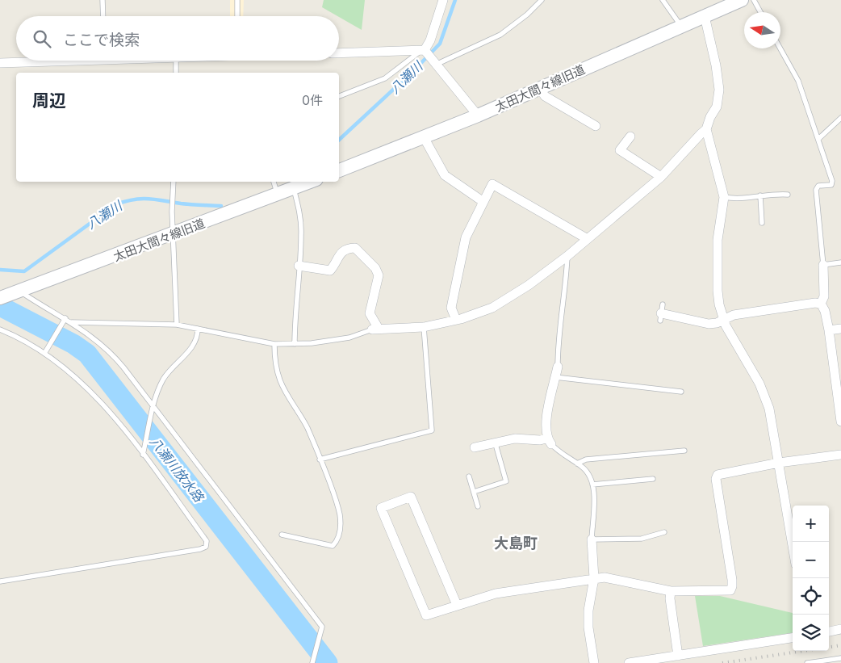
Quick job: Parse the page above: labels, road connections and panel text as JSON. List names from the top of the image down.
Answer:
{
  "streets": {
    "street": ["太田大間々線旧道"]
  },
  "districts": ["大島町"],
  "water": ["八瀬川", "八瀬川放水路"],
  "north": "left",
  "page": {
    "search": "ここで検索",
    "heading": ["周辺", "0件"],
    "map_buttons": ["+", "−"]
  }
}
